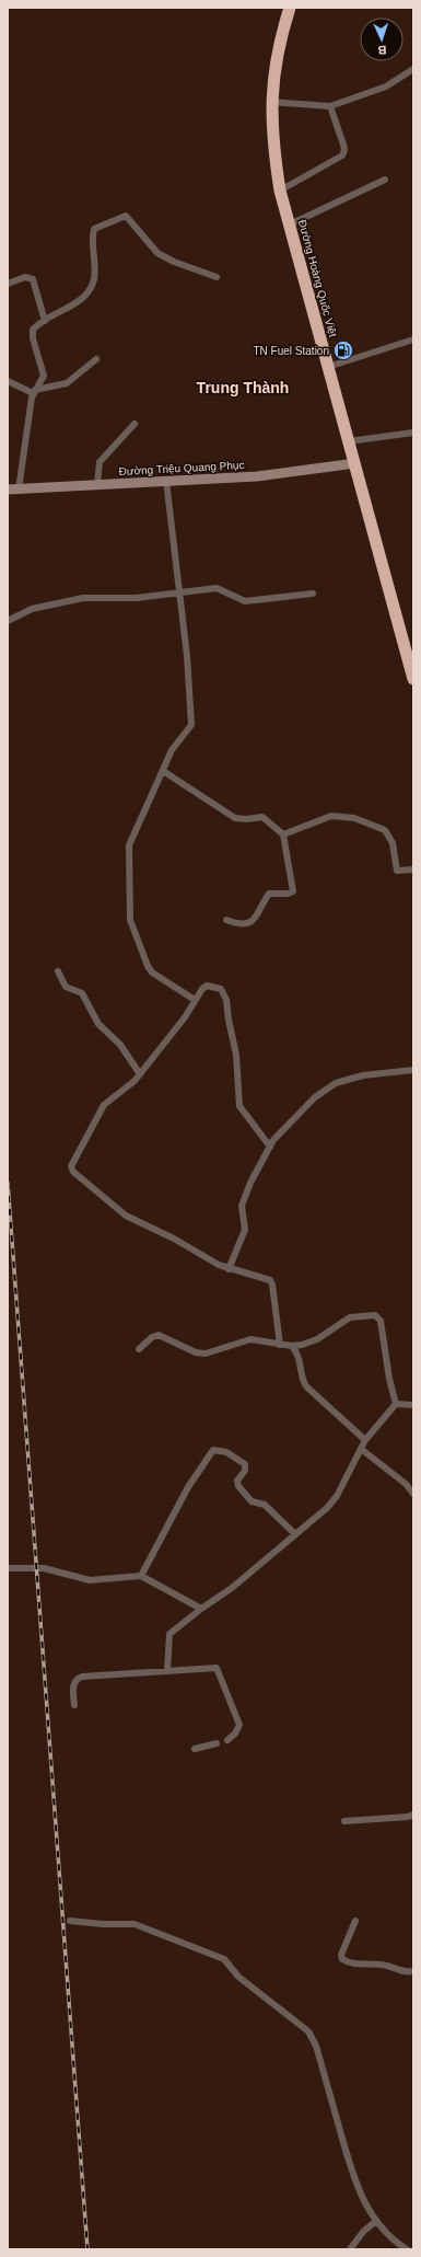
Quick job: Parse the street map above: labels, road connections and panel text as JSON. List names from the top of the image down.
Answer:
{
  "streets": {
    "highway": ["Đường Hoàng Quốc Việt"],
    "main road": ["Đường Triệu Quang Phục"]
  },
  "crossings": [
    ["Đường Hoàng Quốc Việt", "Đường Triệu Quang Phục"]
  ],
  "districts": ["Trung Thành"],
  "places": {
    "fuel station": ["TN Fuel Station"]
  },
  "north": "bottom"
}
